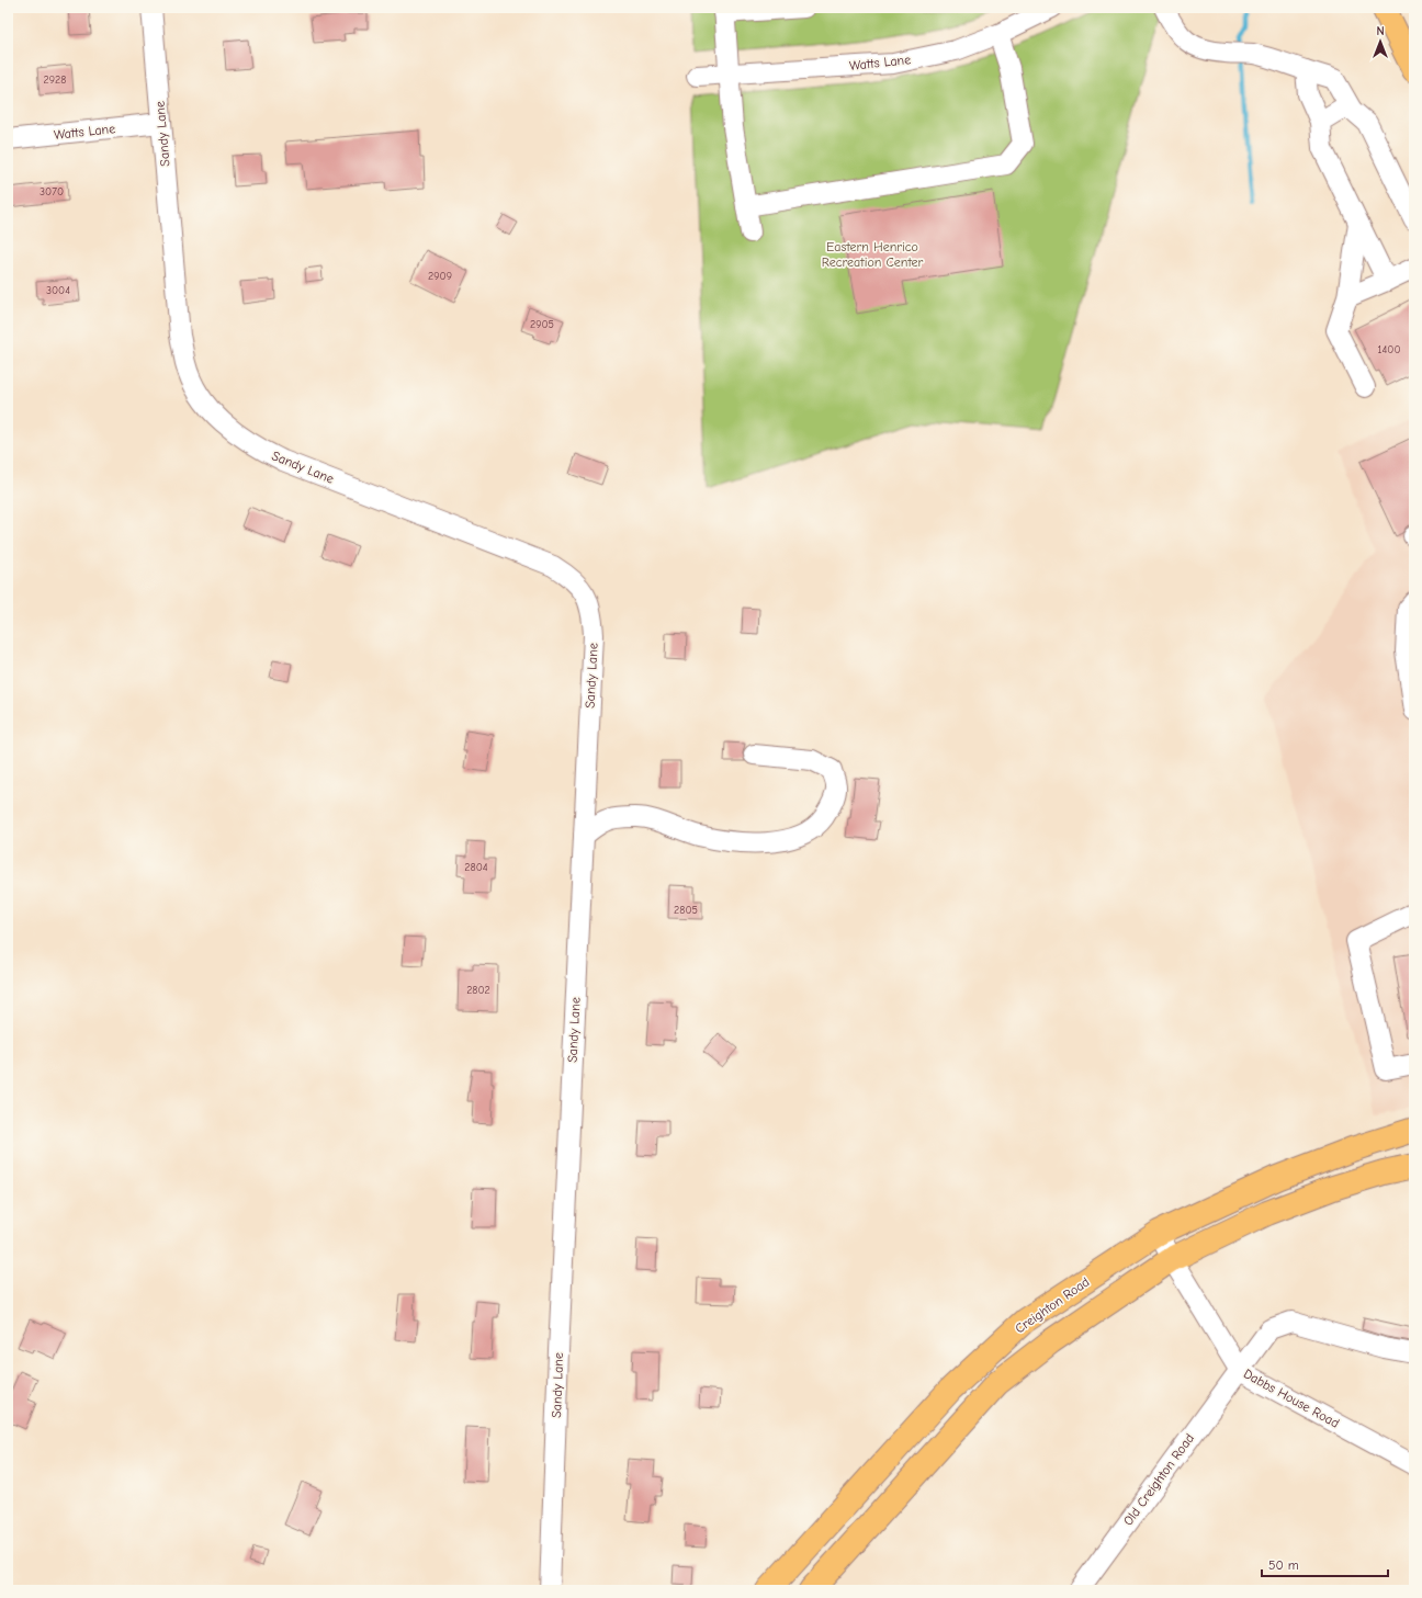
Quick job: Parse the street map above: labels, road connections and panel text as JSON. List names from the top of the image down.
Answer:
{
  "streets": {
    "main road": ["Creighton Road"],
    "street": [
      "Watts Lane",
      "Sandy Lane",
      "Dabbs House Road",
      "Old Creighton Road"
    ]
  },
  "crossings": [
    ["Watts Lane", "Sandy Lane"],
    ["Creighton Road", "Dabbs House Road"],
    ["Dabbs House Road", "Old Creighton Road"]
  ],
  "parks": ["Eastern Henrico Recreation Center"],
  "house_numbers": [
    "2928",
    "3070",
    "2909",
    "3004",
    "2905",
    "1400",
    "2804",
    "2805",
    "2802"
  ],
  "scale_bar": "50 m",
  "north": "top"
}
